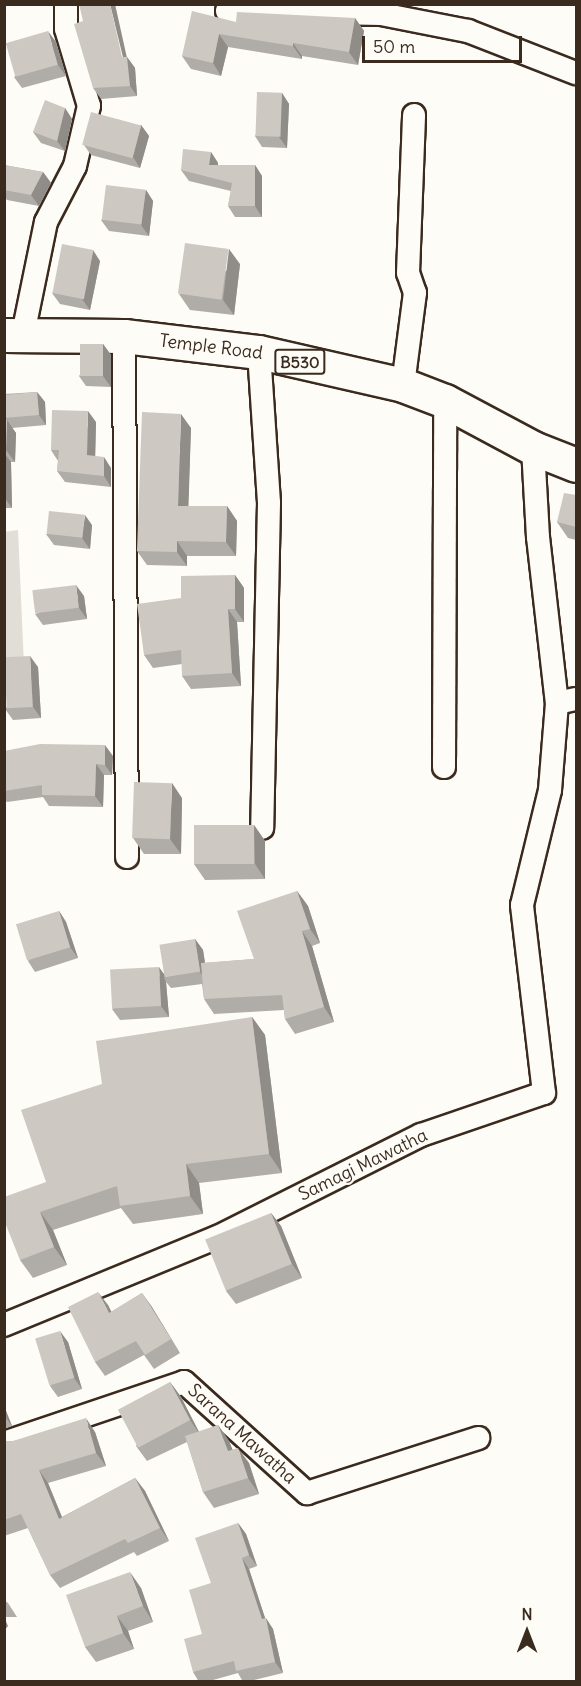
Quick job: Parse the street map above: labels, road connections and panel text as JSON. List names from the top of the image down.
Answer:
{
  "streets": {
    "main road": ["Temple Road", "B530"],
    "street": ["Samagi Mawatha", "Sarana Mawatha"]
  },
  "scale_bar": "50 m",
  "north": "top"
}
